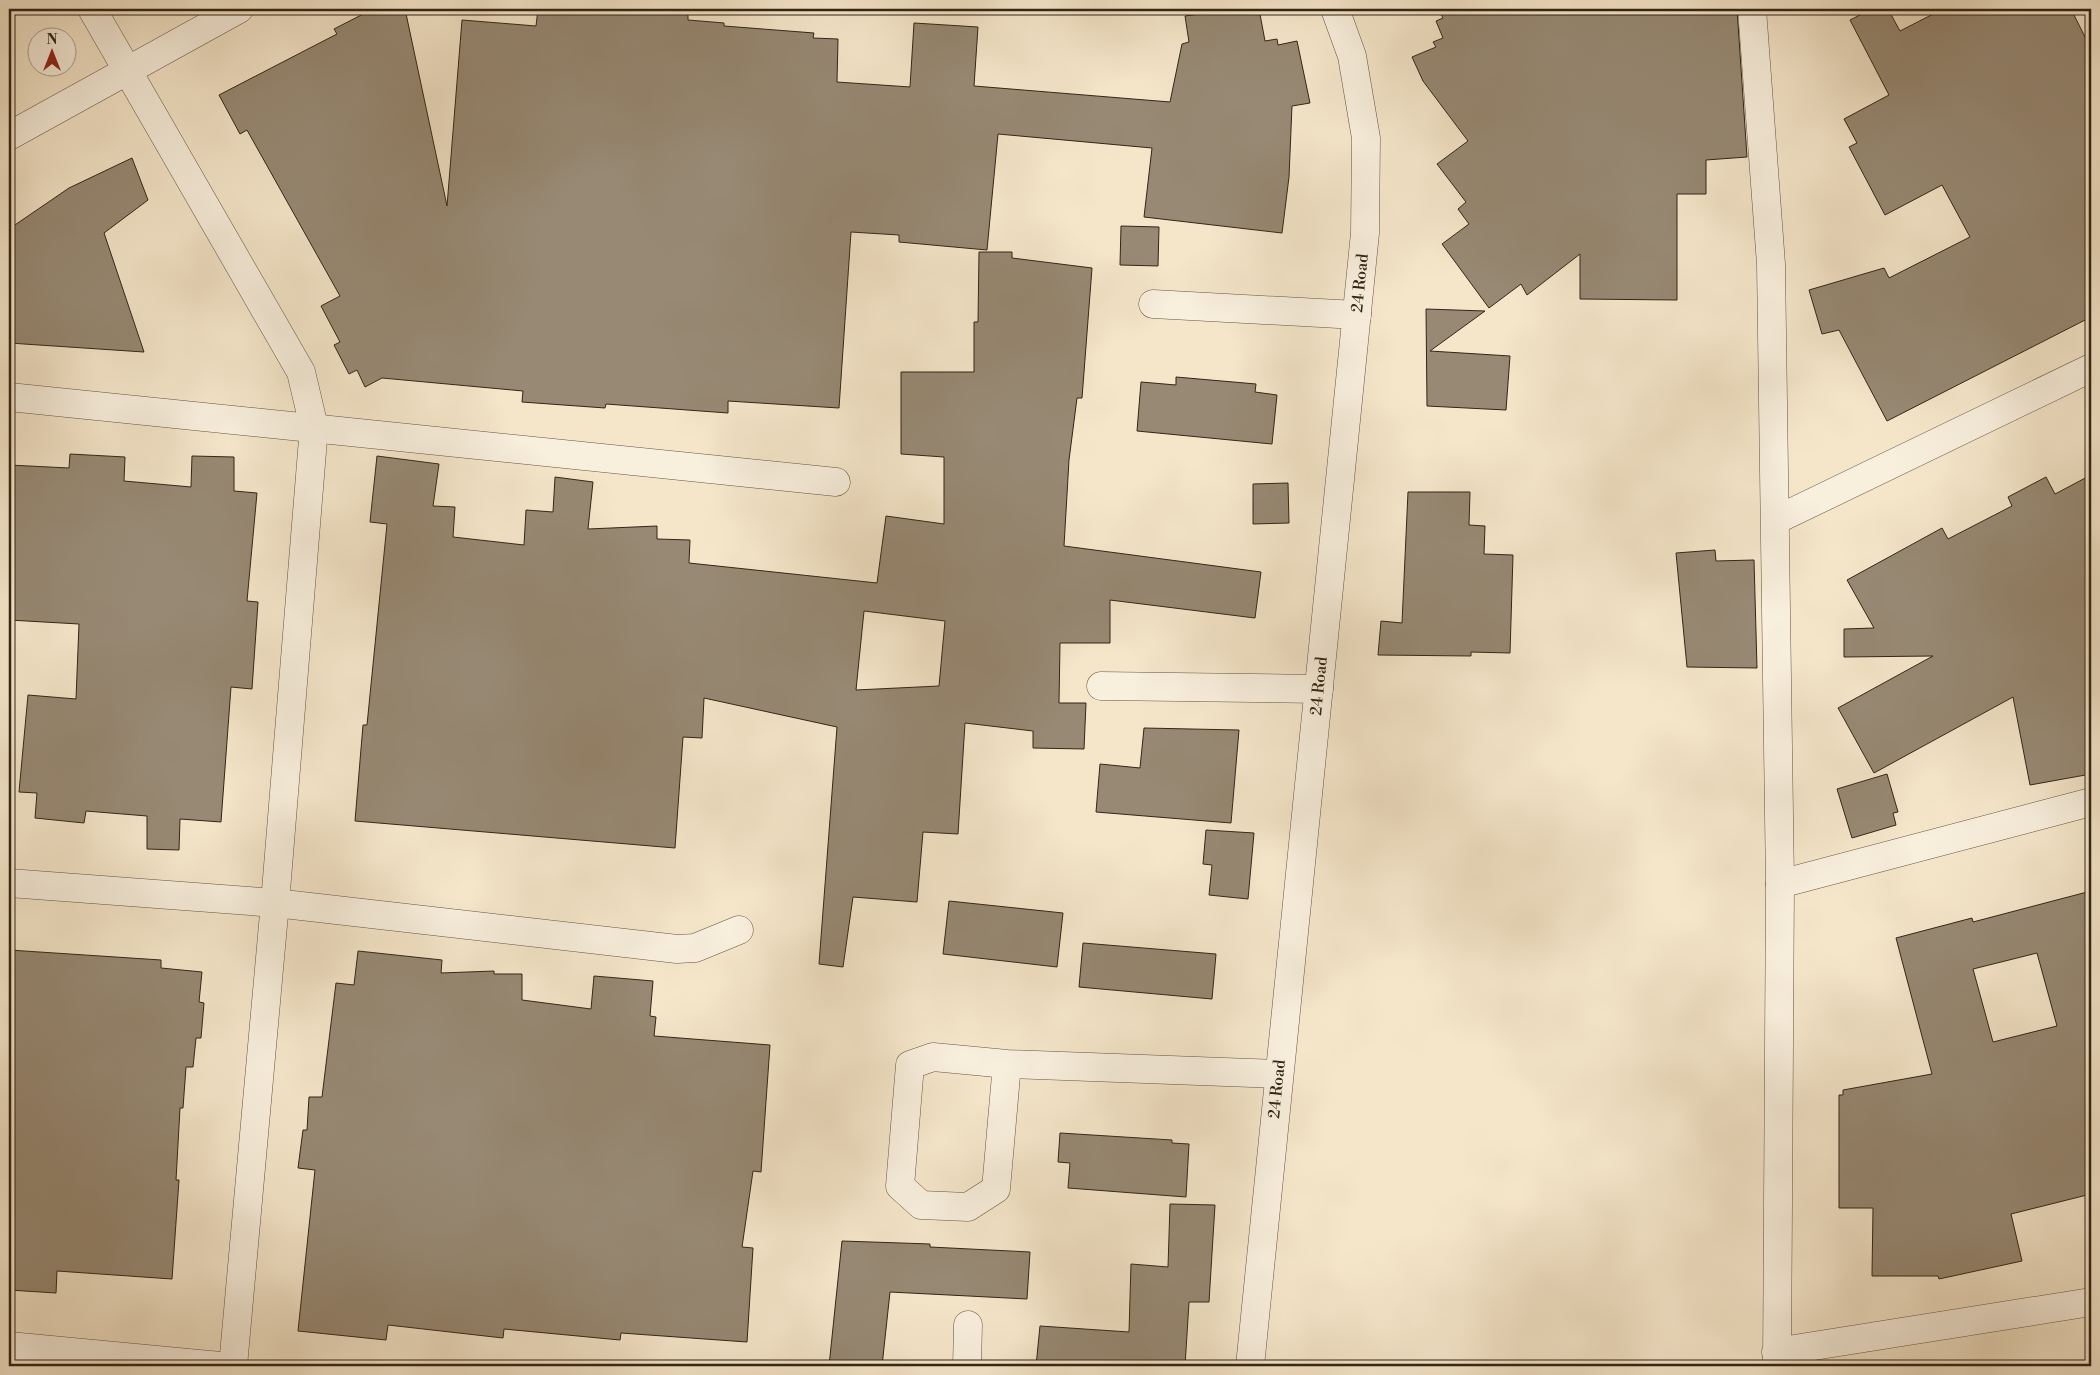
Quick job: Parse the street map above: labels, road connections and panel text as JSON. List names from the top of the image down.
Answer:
{
  "streets": {
    "street": ["24 Road"]
  },
  "north": "top"
}
